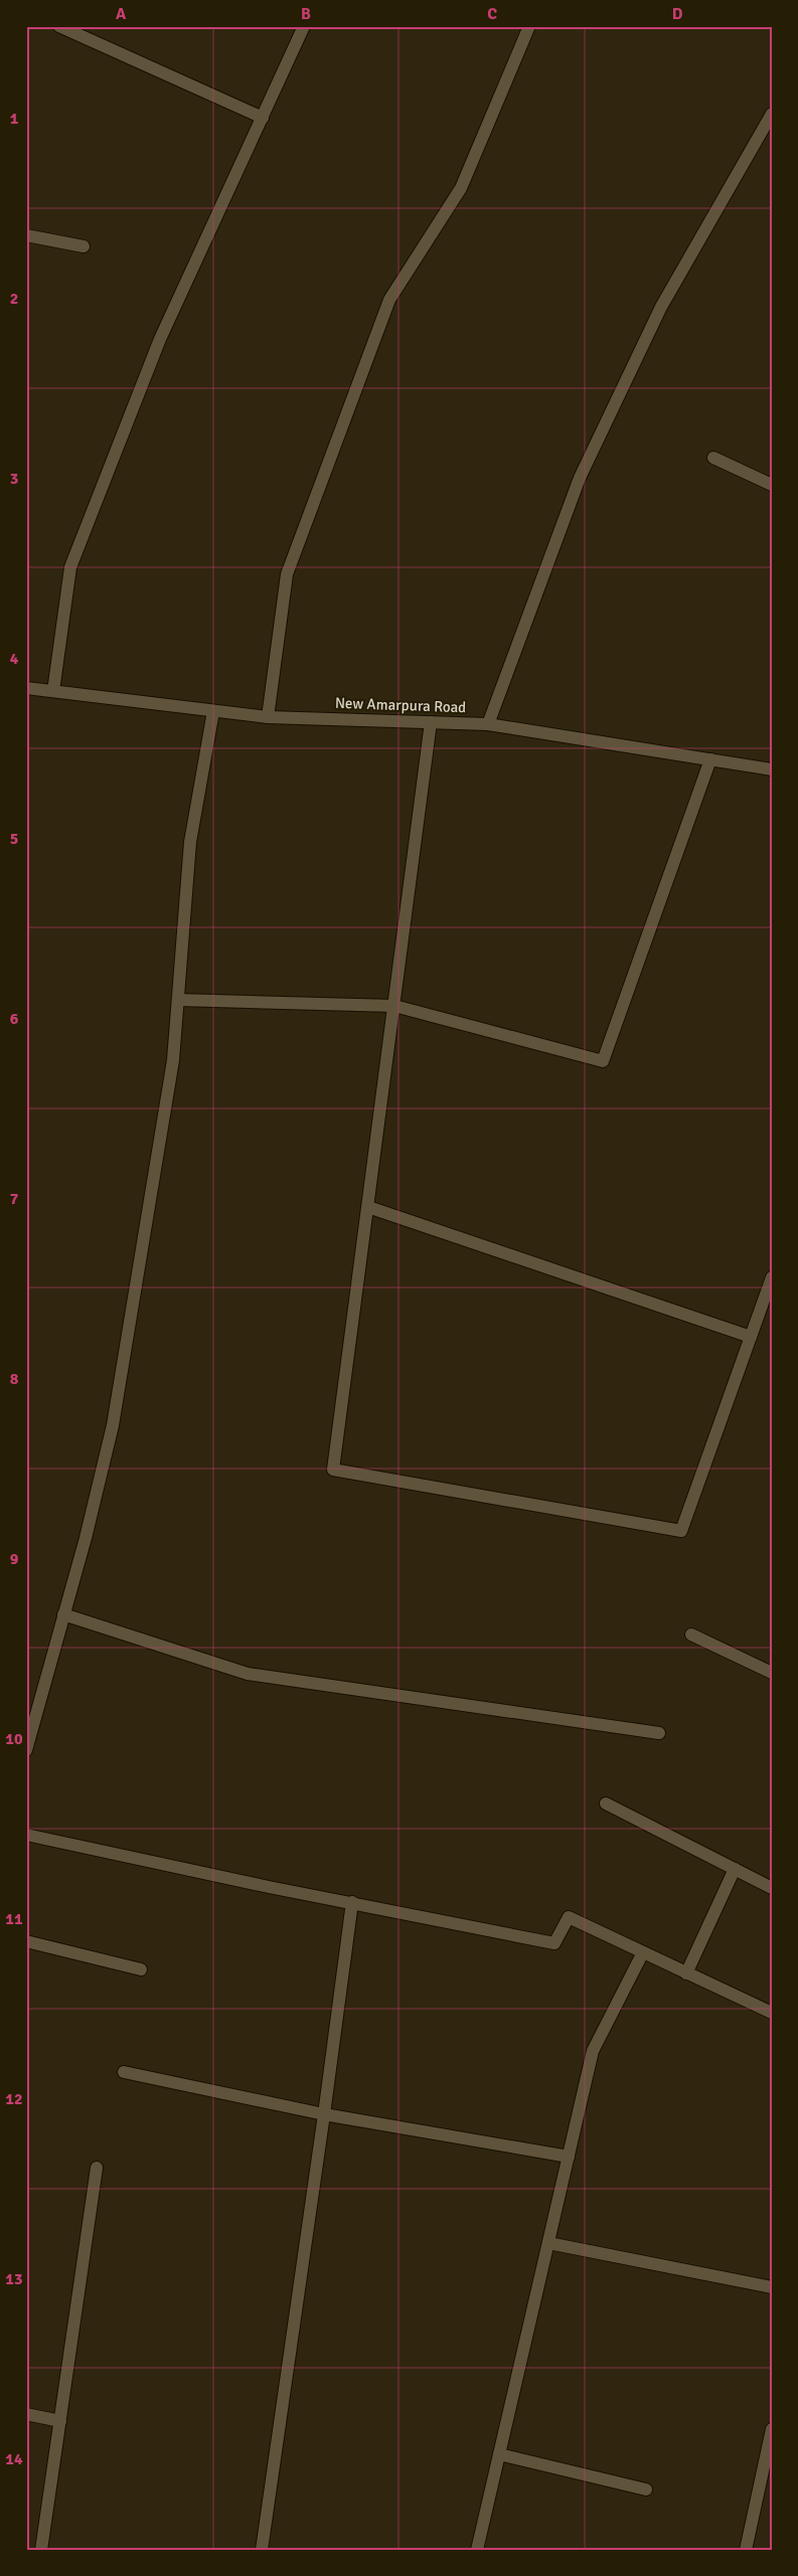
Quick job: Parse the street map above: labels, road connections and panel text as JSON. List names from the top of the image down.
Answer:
{
  "streets": {
    "street": ["New Amarpura Road"]
  },
  "grid": {
    "columns": [
      "A",
      "B",
      "C",
      "D"
    ],
    "rows": [
      "1",
      "2",
      "3",
      "4",
      "5",
      "6",
      "7",
      "8",
      "9",
      "10",
      "11",
      "12",
      "13",
      "14"
    ]
  }
}
